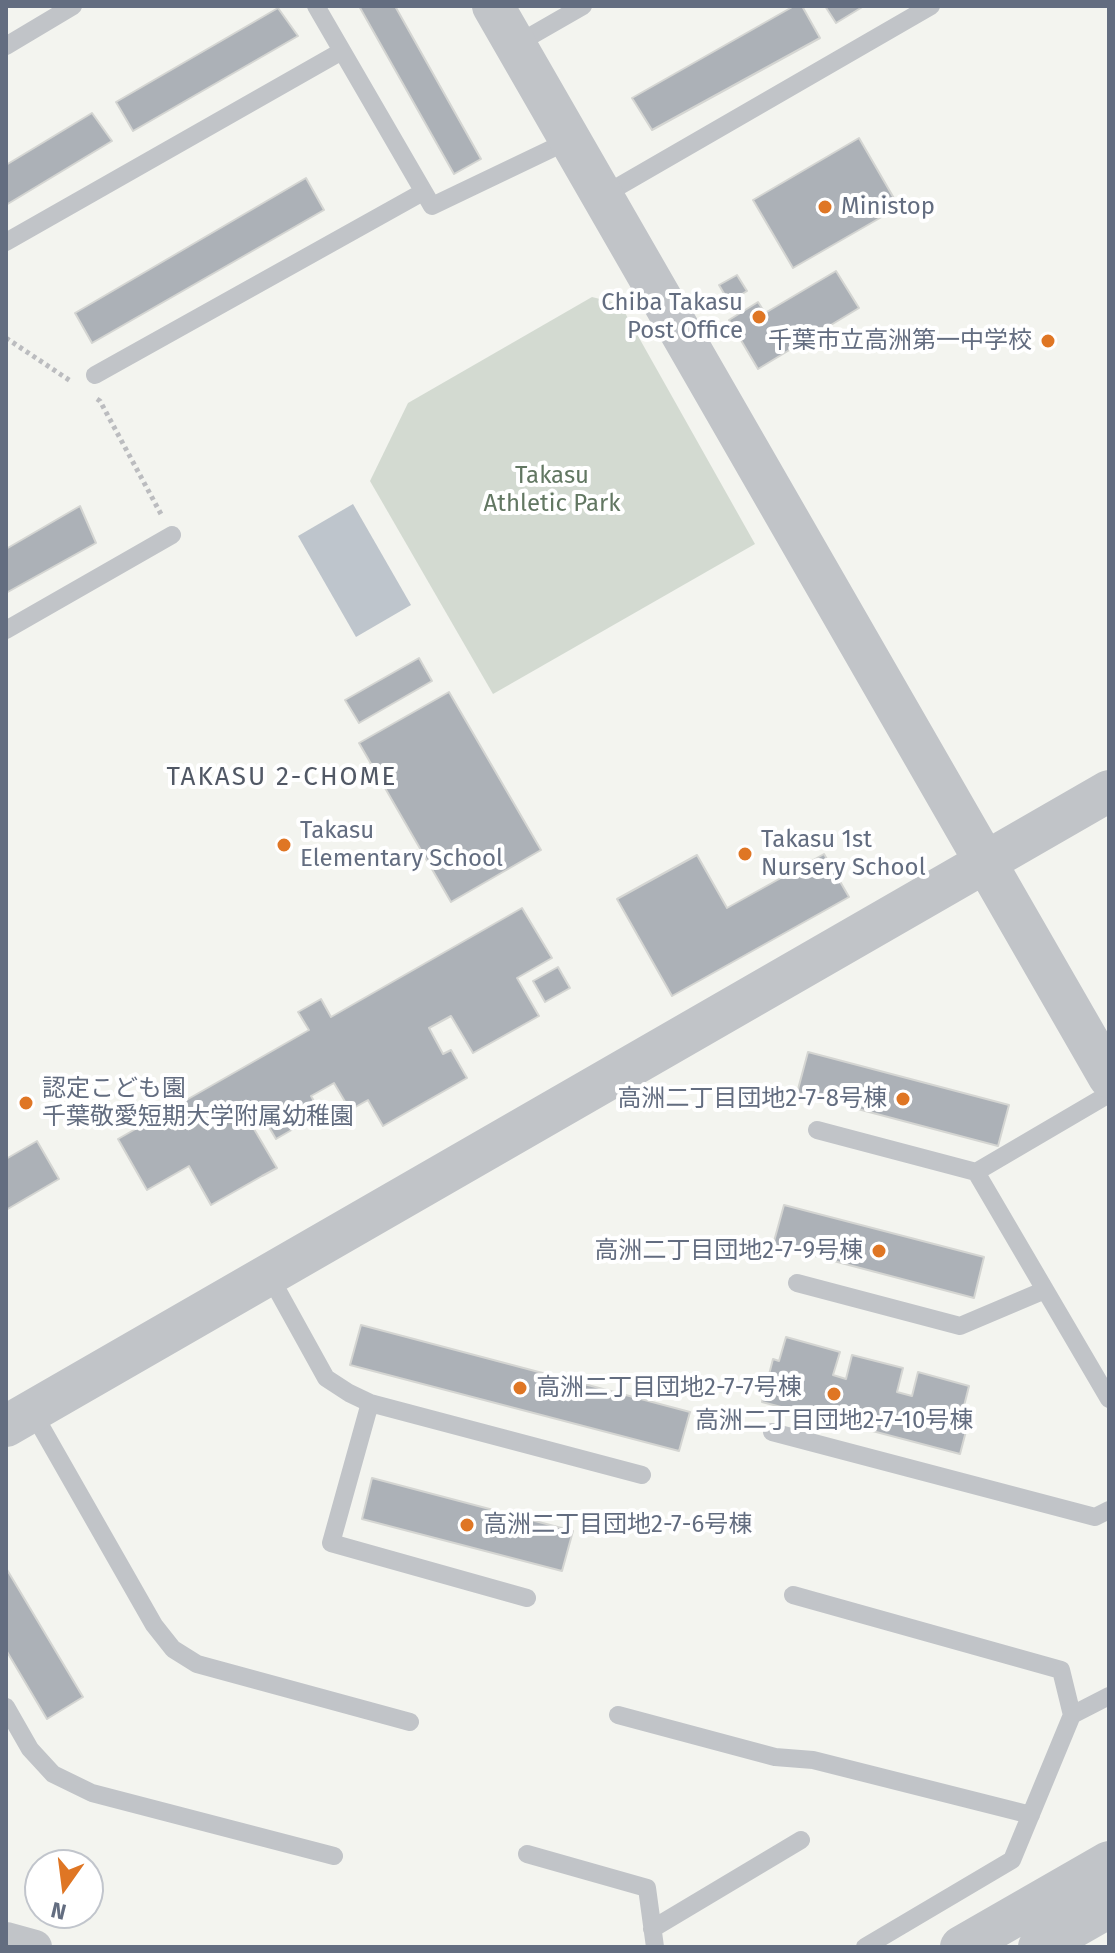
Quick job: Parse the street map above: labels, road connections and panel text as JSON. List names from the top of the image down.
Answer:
{
  "districts": ["TAKASU 2-CHOME"],
  "parks": ["Takasu Athletic Park"],
  "places": [
    "Ministop",
    "Chiba Takasu Post Office",
    "千葉市立高洲第一中学校",
    "Takasu Elementary School",
    "Takasu 1st Nursery School",
    "高洲二丁目団地2-7-8号棟",
    "認定こども園 千葉敬愛短期大学附属幼稚園",
    "高洲二丁目団地2-7-9号棟",
    "高洲二丁目団地2-7-7号棟",
    "高洲二丁目団地2-7-10号棟",
    "高洲二丁目団地2-7-6号棟"
  ],
  "north": "bottom"
}
